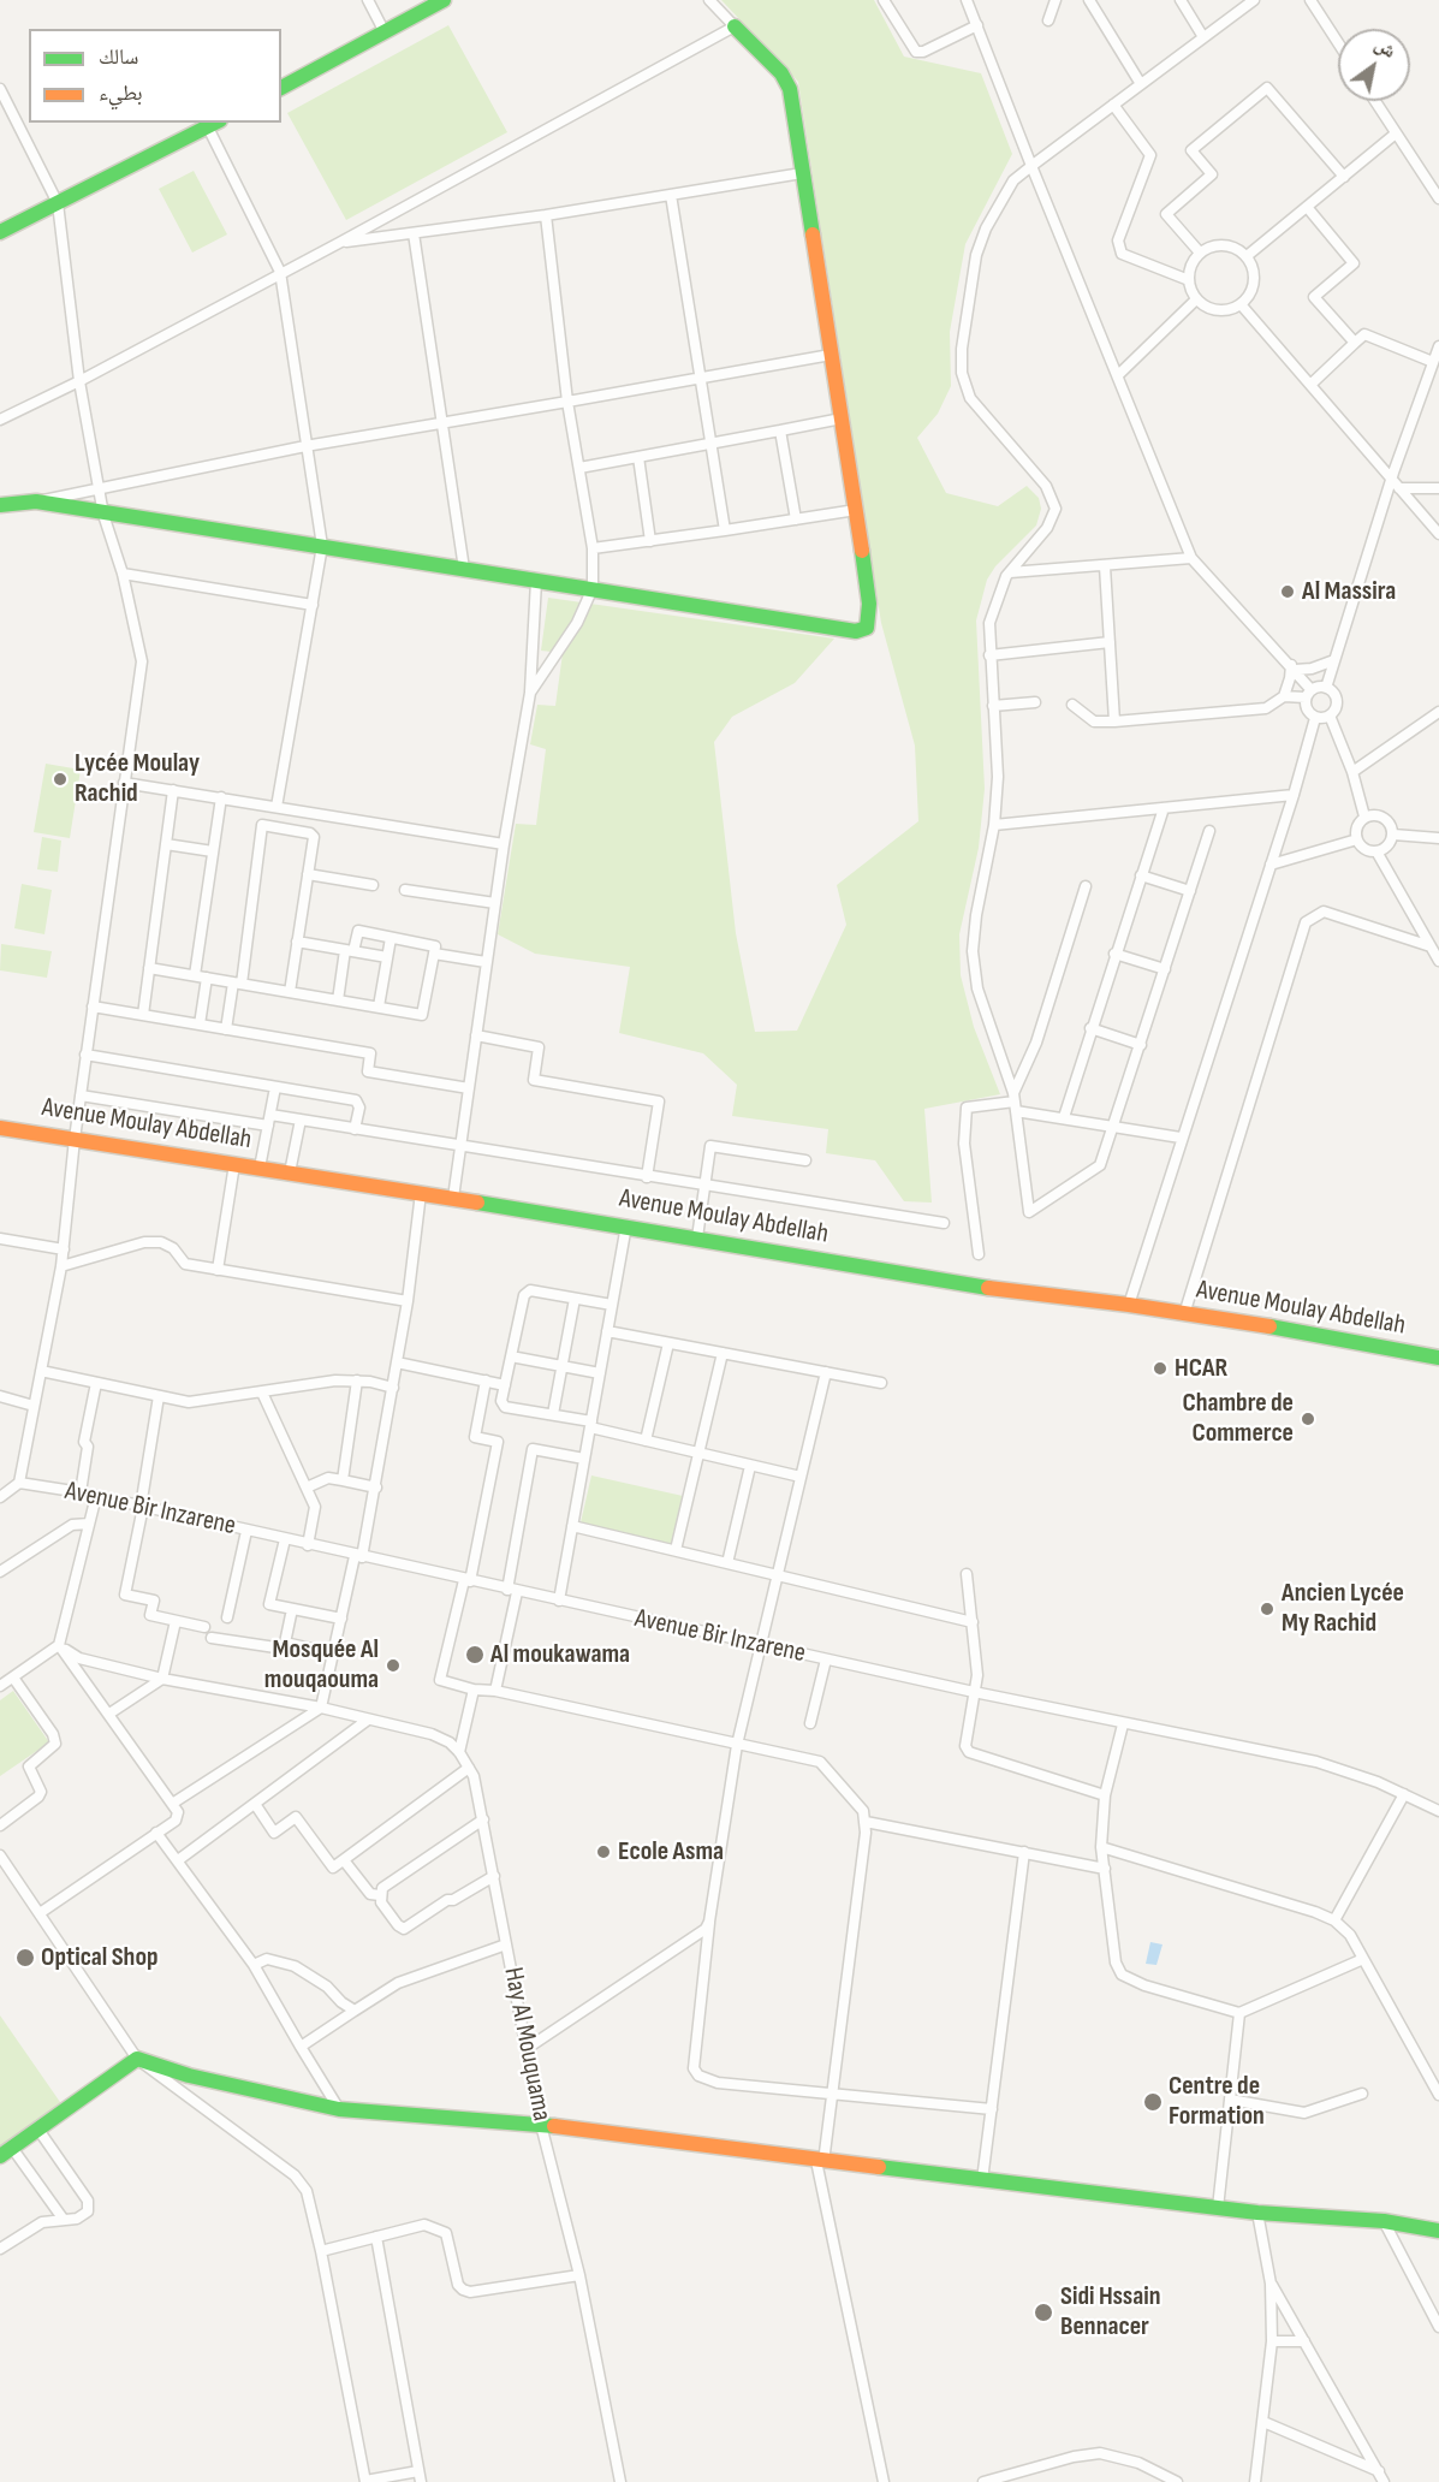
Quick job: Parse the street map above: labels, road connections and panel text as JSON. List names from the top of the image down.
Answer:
{
  "streets": {
    "street": ["Avenue Moulay Abdellah", "Avenue Bir Inzarene", "Hay Al Mouquama"]
  },
  "places": [
    "Al Massira",
    "Lycée Moulay Rachid",
    "HCAR",
    "Chambre de Commerce",
    "Ancien Lycée My Rachid",
    "Al moukawama",
    "Mosquée Al mouqaouma",
    "Ecole Asma",
    "Optical Shop",
    "Centre de Formation",
    "Sidi Hssain Bennacer"
  ],
  "legend": ["سالك", "بطيء"],
  "north": "top right"
}
